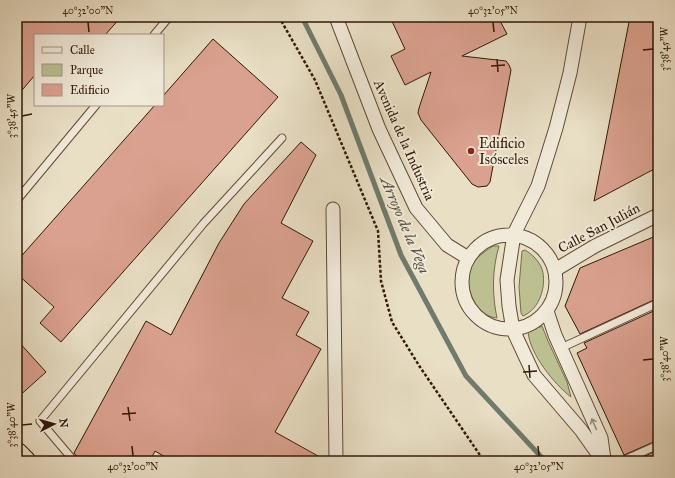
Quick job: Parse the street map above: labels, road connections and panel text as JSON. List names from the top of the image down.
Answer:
{
  "streets": {
    "street": ["Avenida de la Industria", "Calle San Julián"]
  },
  "water": ["Arroyo de la Vega"],
  "places": ["Edificio Isósceles"],
  "legend": ["Calle", "Parque", "Edificio"],
  "north": "right",
  "coordinates": [
    "40°32'00\"N",
    "40°32'05\"N",
    "3°38'45\"W",
    "3°38'40\"W"
  ]
}
